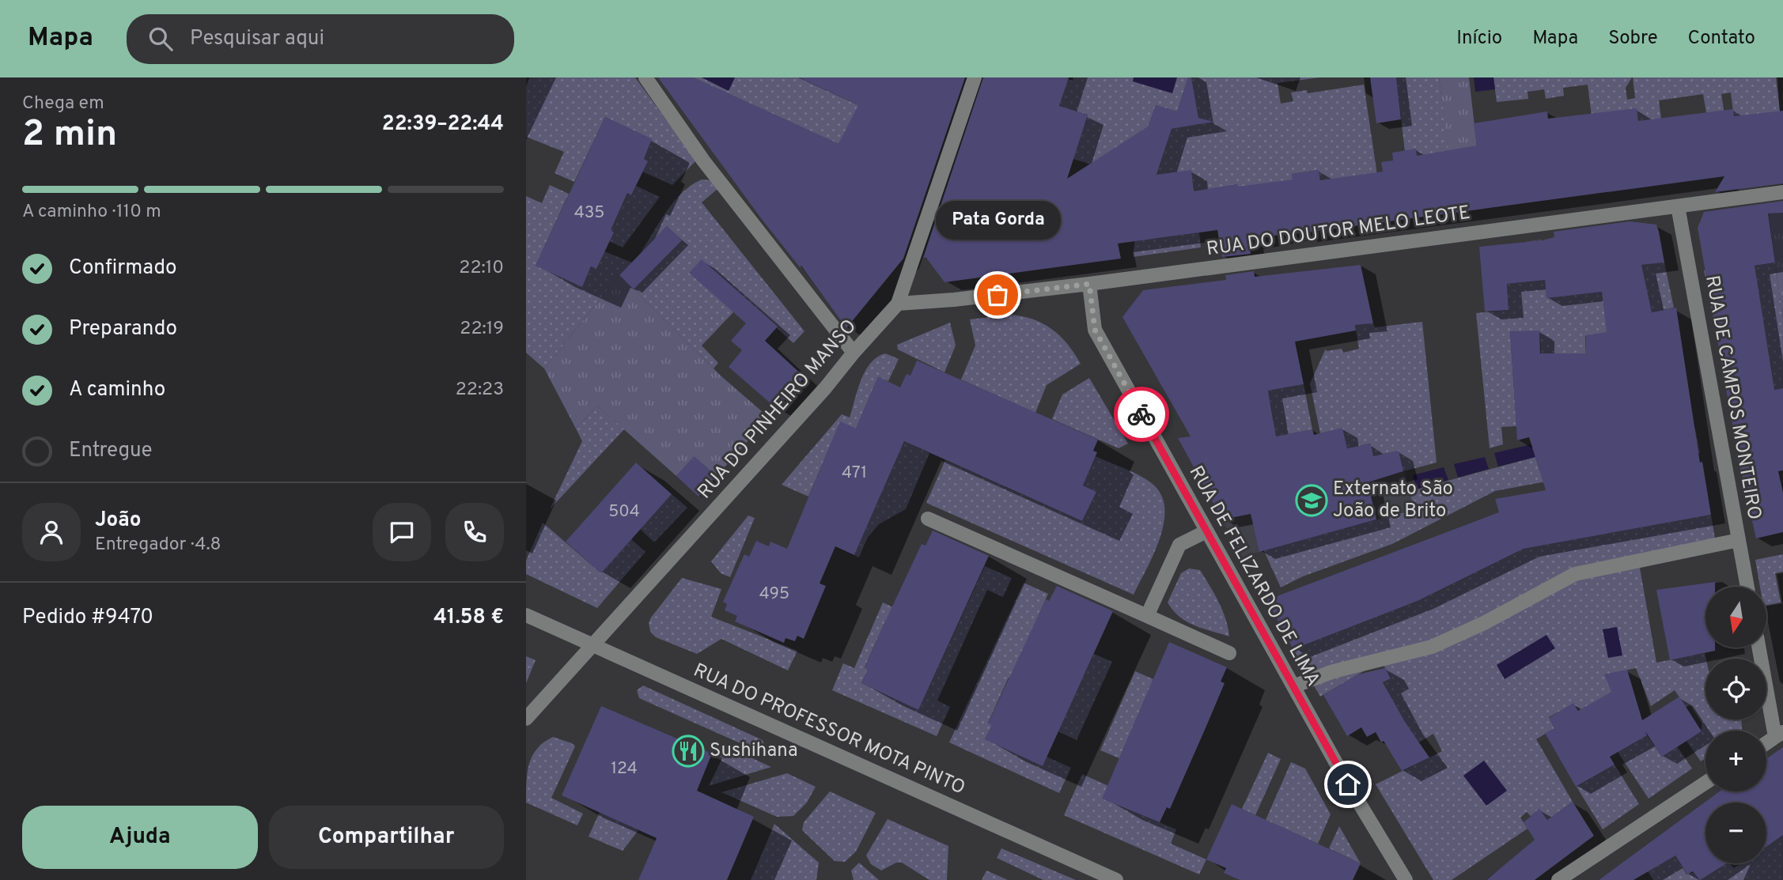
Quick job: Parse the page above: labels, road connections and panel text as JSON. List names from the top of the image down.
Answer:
{
  "streets": {
    "street": [
      "RUA DO DOUTOR MELO LEOTE",
      "RUA DE CAMPOS MONTEIRO",
      "RUA DO PINHEIRO MANSO",
      "RUA DE FELIZARDO DE LIMA",
      "RUA DO PROFESSOR MOTA PINTO"
    ]
  },
  "crossings": [
    ["RUA DO DOUTOR MELO LEOTE", "RUA DE CAMPOS MONTEIRO"],
    ["RUA DO DOUTOR MELO LEOTE", "RUA DO PINHEIRO MANSO"],
    ["RUA DO DOUTOR MELO LEOTE", "RUA DE FELIZARDO DE LIMA"],
    ["RUA DO PINHEIRO MANSO", "RUA DO PROFESSOR MOTA PINTO"]
  ],
  "places": {
    "other": ["Pata Gorda"],
    "school or university": ["Externato São João de Brito"],
    "restaurant": ["Sushihana"]
  },
  "house_numbers": [
    "435",
    "471",
    "504",
    "495",
    "124"
  ],
  "north": "bottom",
  "page": {
    "header": "Mapa",
    "search": "Pesquisar aqui",
    "nav": [
      "Início",
      "Mapa",
      "Sobre",
      "Contato"
    ],
    "heading": ["2 min", "Chega em", "22:39–22:44"],
    "panel": [
      "João",
      "Entregador · 4.8",
      "Pedido #9470",
      "41.58 €"
    ],
    "bar": "A caminho · 110 m",
    "bubble": "Pata Gorda",
    "list": [
      ["Confirmado", "22:10"],
      ["Preparando", "22:19"],
      ["A caminho", "22:23"],
      "Entregue"
    ],
    "map_buttons": ["+", "−"],
    "buttons": ["Ajuda", "Compartilhar"]
  }
}
